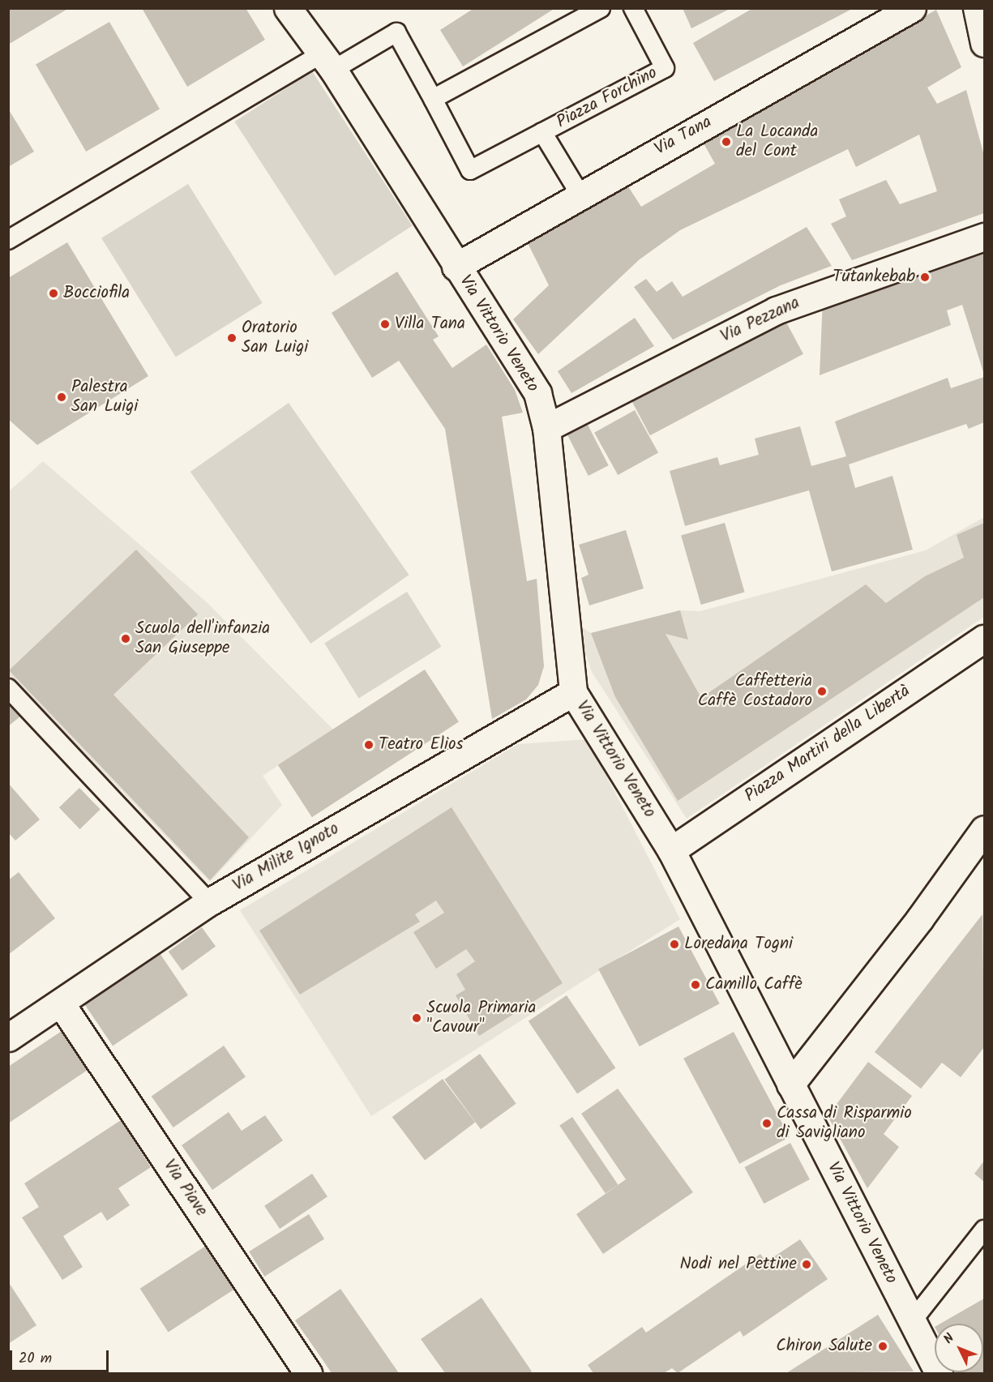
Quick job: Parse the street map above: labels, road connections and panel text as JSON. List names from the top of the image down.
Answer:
{
  "streets": {
    "street": [
      "Via Tana",
      "Via Pezzana",
      "Via Vittorio Veneto",
      "Piazza Martiri della Libertà",
      "Via Milite Ignoto",
      "Via Piave"
    ],
    "lane": ["Piazza Forchino"]
  },
  "crossings": [
    ["Piazza Forchino", "Via Tana"],
    ["Piazza Forchino", "Via Vittorio Veneto"],
    ["Via Tana", "Via Vittorio Veneto"],
    ["Via Pezzana", "Via Vittorio Veneto"],
    ["Via Vittorio Veneto", "Piazza Martiri della Libertà"],
    ["Via Vittorio Veneto", "Via Milite Ignoto"],
    ["Via Milite Ignoto", "Via Piave"]
  ],
  "places": [
    "La Locanda del Cont",
    "Tutankebab",
    "Bocciofila",
    "Villa Tana",
    "Oratorio San Luigi",
    "Palestra San Luigi",
    "Scuola dell'infanzia San Giuseppe",
    "Caffetteria Caffè Costadoro",
    "Teatro Elios",
    "Loredana Togni",
    "Camillo Caffè",
    "Scuola Primaria \"Cavour\"",
    "Cassa di Risparmio di Savigliano",
    "Nodi nel Pettine",
    "Chiron Salute"
  ],
  "scale_bar": "20 m",
  "north": "top left"
}
